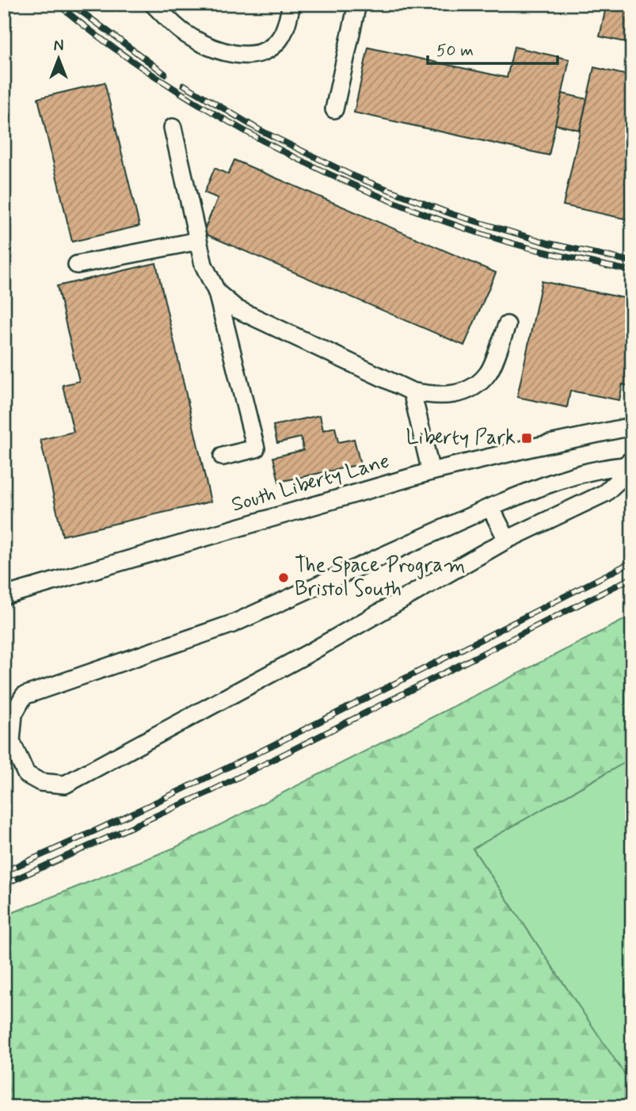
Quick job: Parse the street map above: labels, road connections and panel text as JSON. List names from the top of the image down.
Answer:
{
  "streets": {
    "street": ["South Liberty Lane"]
  },
  "places": {
    "transit": ["Liberty Park"],
    "other": ["The Space Program Bristol South"]
  },
  "scale_bar": "50 m",
  "north": "top"
}
